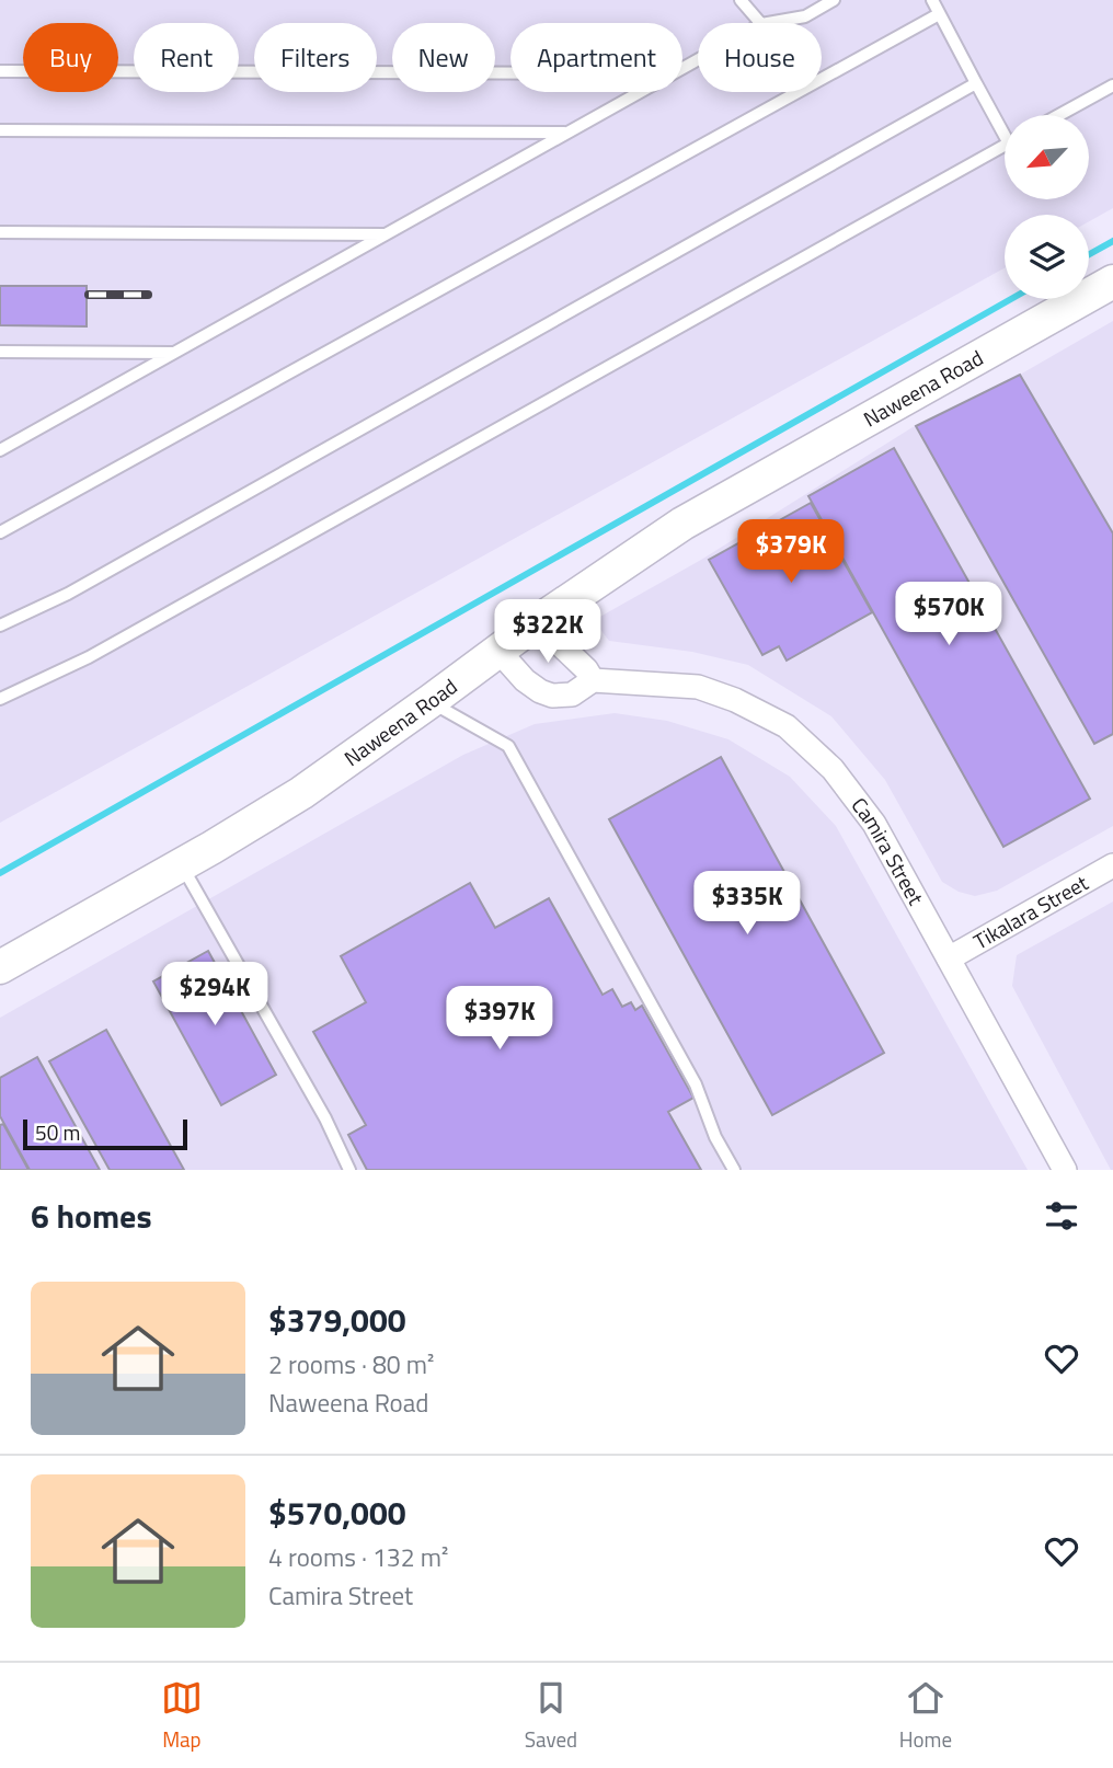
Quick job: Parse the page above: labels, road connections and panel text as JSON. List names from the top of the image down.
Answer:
{
  "streets": {
    "street": ["Naweena Road", "Camira Street", "Tikalara Street"]
  },
  "crossings": [
    ["Naweena Road", "Camira Street"],
    ["Camira Street", "Tikalara Street"]
  ],
  "scale_bar": "50 m",
  "north": "bottom left",
  "page": {
    "chip": [
      "Buy",
      "Rent",
      "Filters",
      "New",
      "Apartment",
      "House"
    ],
    "price": [
      "$379K",
      "$570K",
      "$322K",
      "$335K",
      "$294K",
      "$397K"
    ],
    "scale": "50 m",
    "heading": "6 homes",
    "list": [
      {
        "name": "$379,000",
        "note": "2 rooms · 80 m² · Naweena Road"
      },
      {
        "name": "$570,000",
        "note": "4 rooms · 132 m² · Camira Street"
      }
    ],
    "tabs": ["Map", "Saved", "Home"]
  }
}
